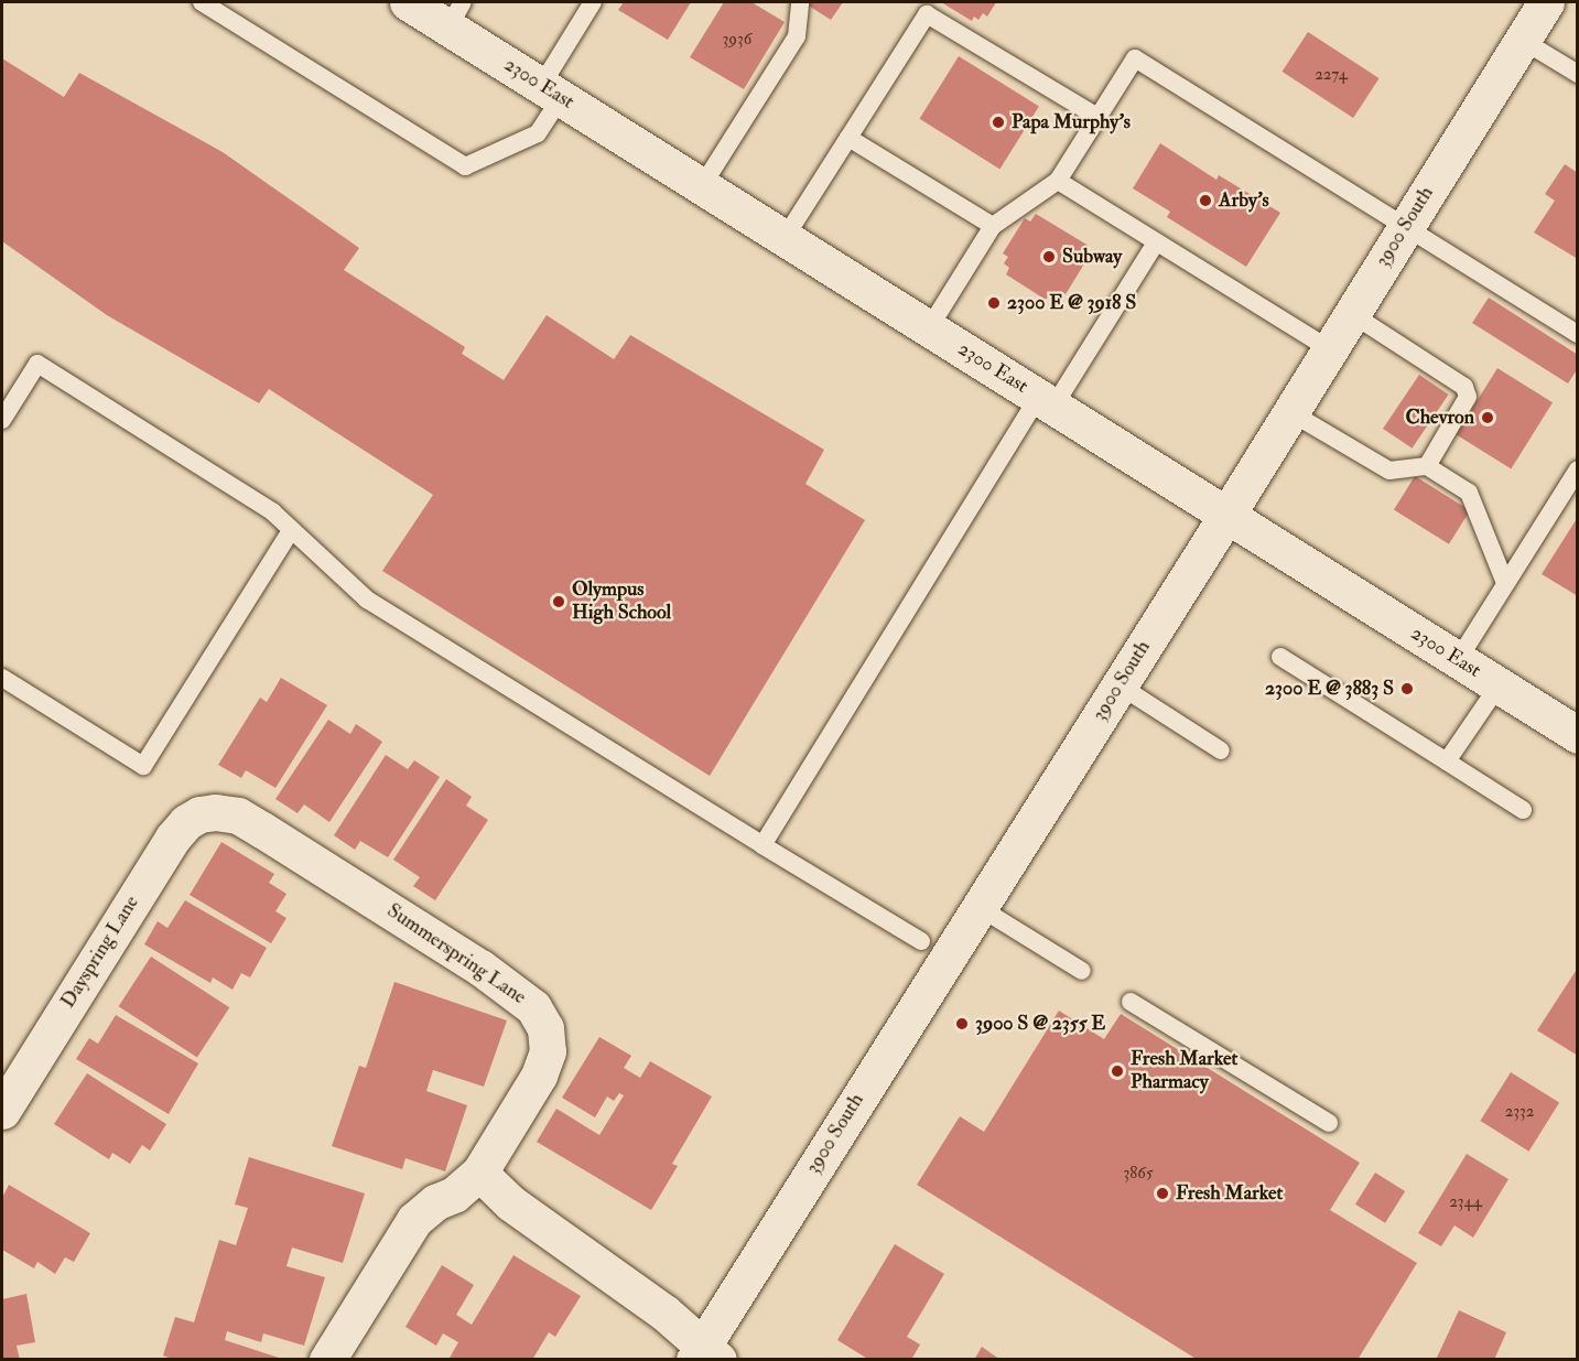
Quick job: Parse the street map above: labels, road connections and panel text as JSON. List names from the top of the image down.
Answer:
{
  "streets": {
    "main road": [
      "2300 East",
      "3900 South",
      "Dayspring Lane",
      "Summerspring Lane"
    ]
  },
  "crossings": [
    ["2300 East", "3900 South"],
    ["Dayspring Lane", "Summerspring Lane"]
  ],
  "places": [
    "Papa Murphy's",
    "Arby's",
    "Subway",
    "2300 E @ 3918 S",
    "Chevron",
    "Olympus High School",
    "2300 E @ 3883 S",
    "3900 S @ 2355 E",
    "Fresh Market Pharmacy",
    "Fresh Market"
  ],
  "house_numbers": [
    "3936",
    "2274",
    "2332",
    "3865",
    "2344"
  ]
}
